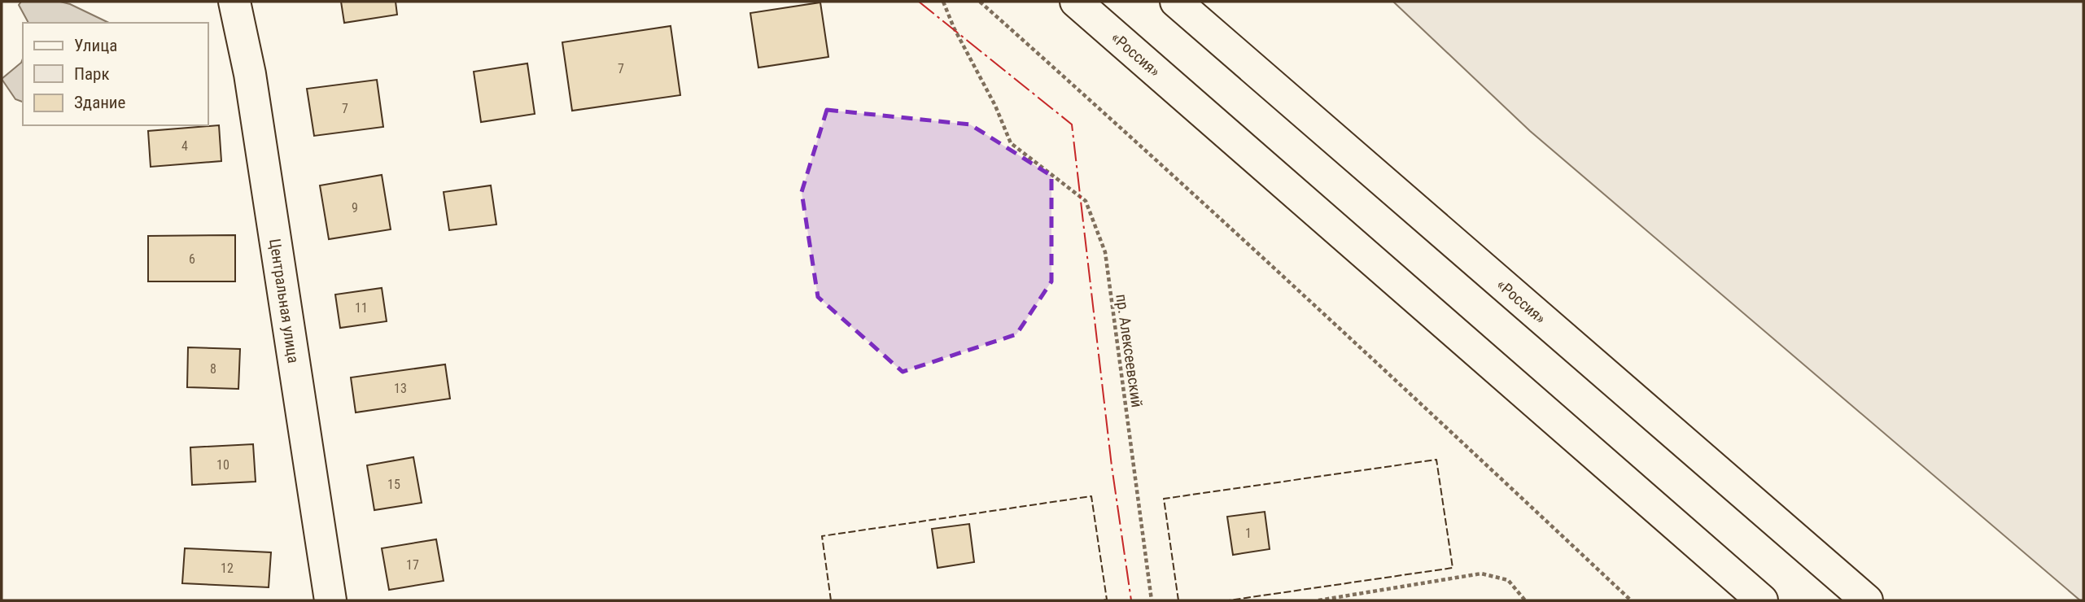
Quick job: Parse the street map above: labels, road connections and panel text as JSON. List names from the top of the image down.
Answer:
{
  "streets": {
    "main road": ["«Россия»", "Центральная улица"],
    "path": ["пр. Алексеевский"]
  },
  "house_numbers": [
    "7",
    "7",
    "4",
    "9",
    "6",
    "11",
    "8",
    "13",
    "10",
    "15",
    "1",
    "17",
    "12"
  ],
  "legend": ["Улица", "Парк", "Здание"]
}
